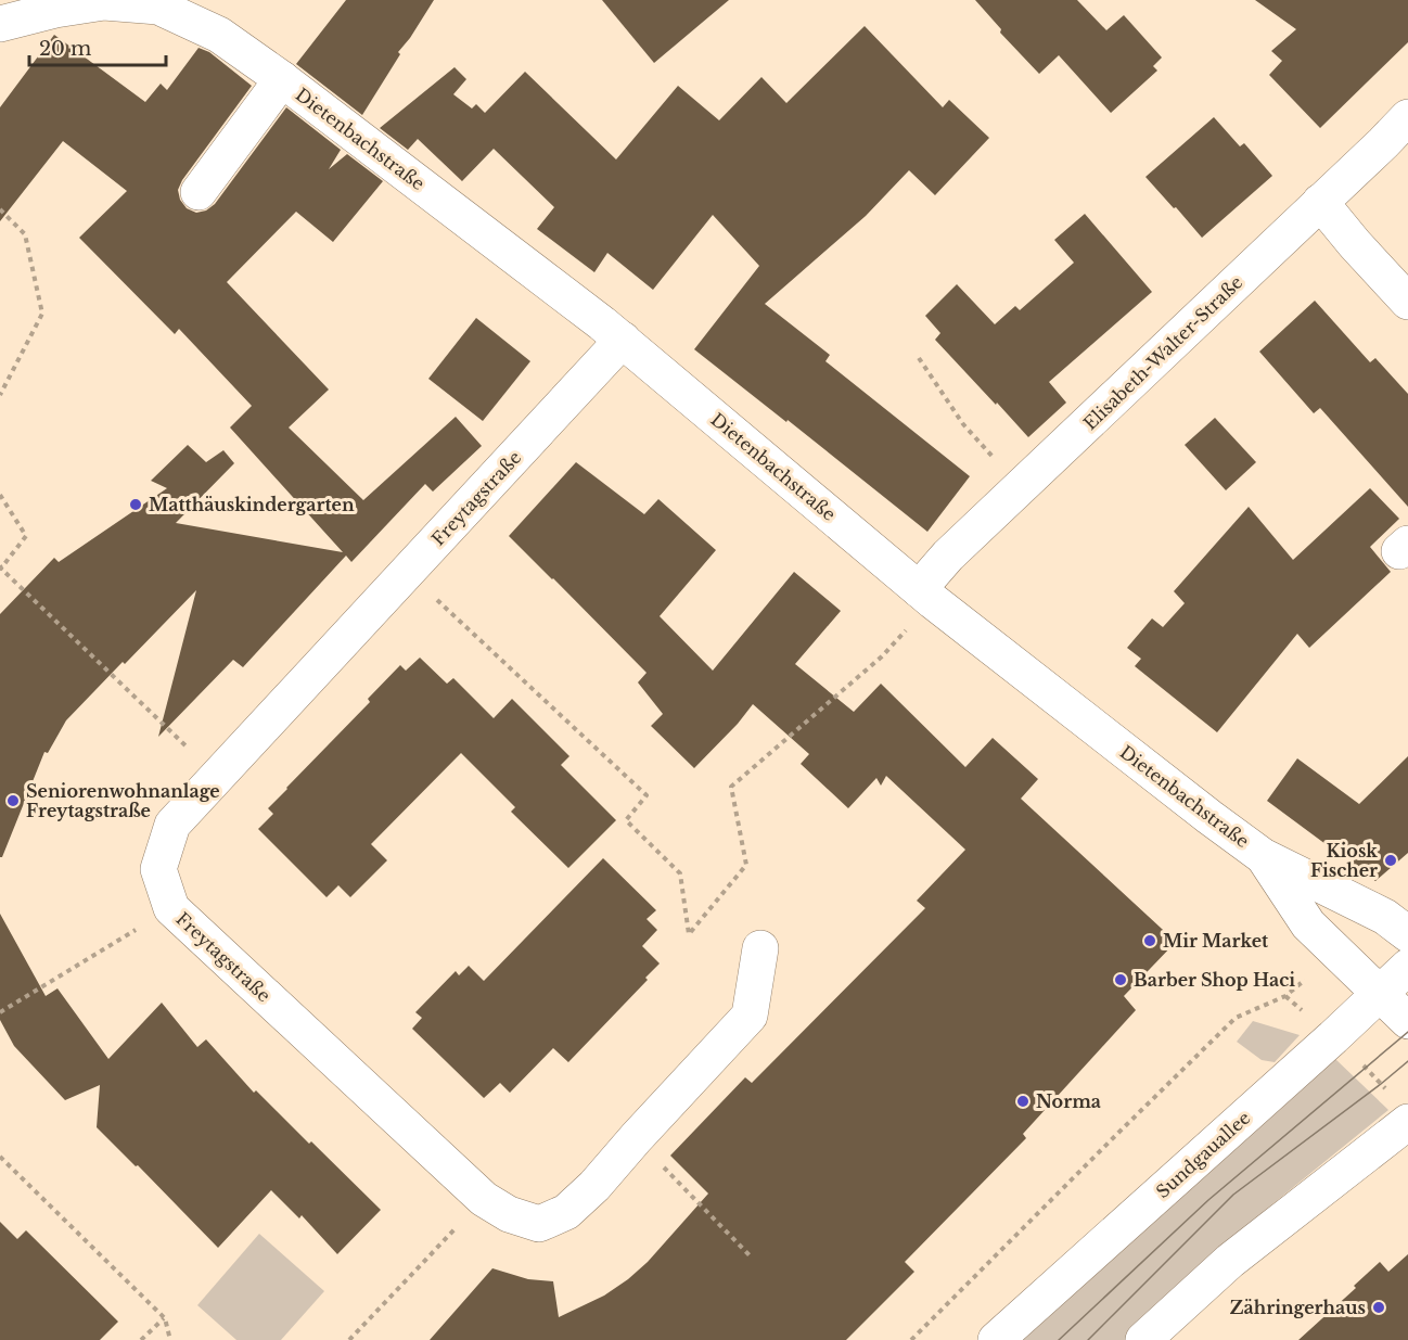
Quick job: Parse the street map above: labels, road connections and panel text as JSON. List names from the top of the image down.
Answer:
{
  "streets": {
    "street": [
      "Dietenbachstraße",
      "Elisabeth-Walter-Straße",
      "Freytagstraße",
      "Sundgauallee"
    ]
  },
  "crossings": [
    ["Dietenbachstraße", "Elisabeth-Walter-Straße"],
    ["Dietenbachstraße", "Freytagstraße"],
    ["Dietenbachstraße", "Sundgauallee"]
  ],
  "places": [
    "Matthäuskindergarten",
    "Seniorenwohnanlage Freytagstraße",
    "Kiosk Fischer",
    "Mir Market",
    "Barber Shop Haci",
    "Norma",
    "Zähringerhaus"
  ],
  "scale_bar": "20 m"
}
